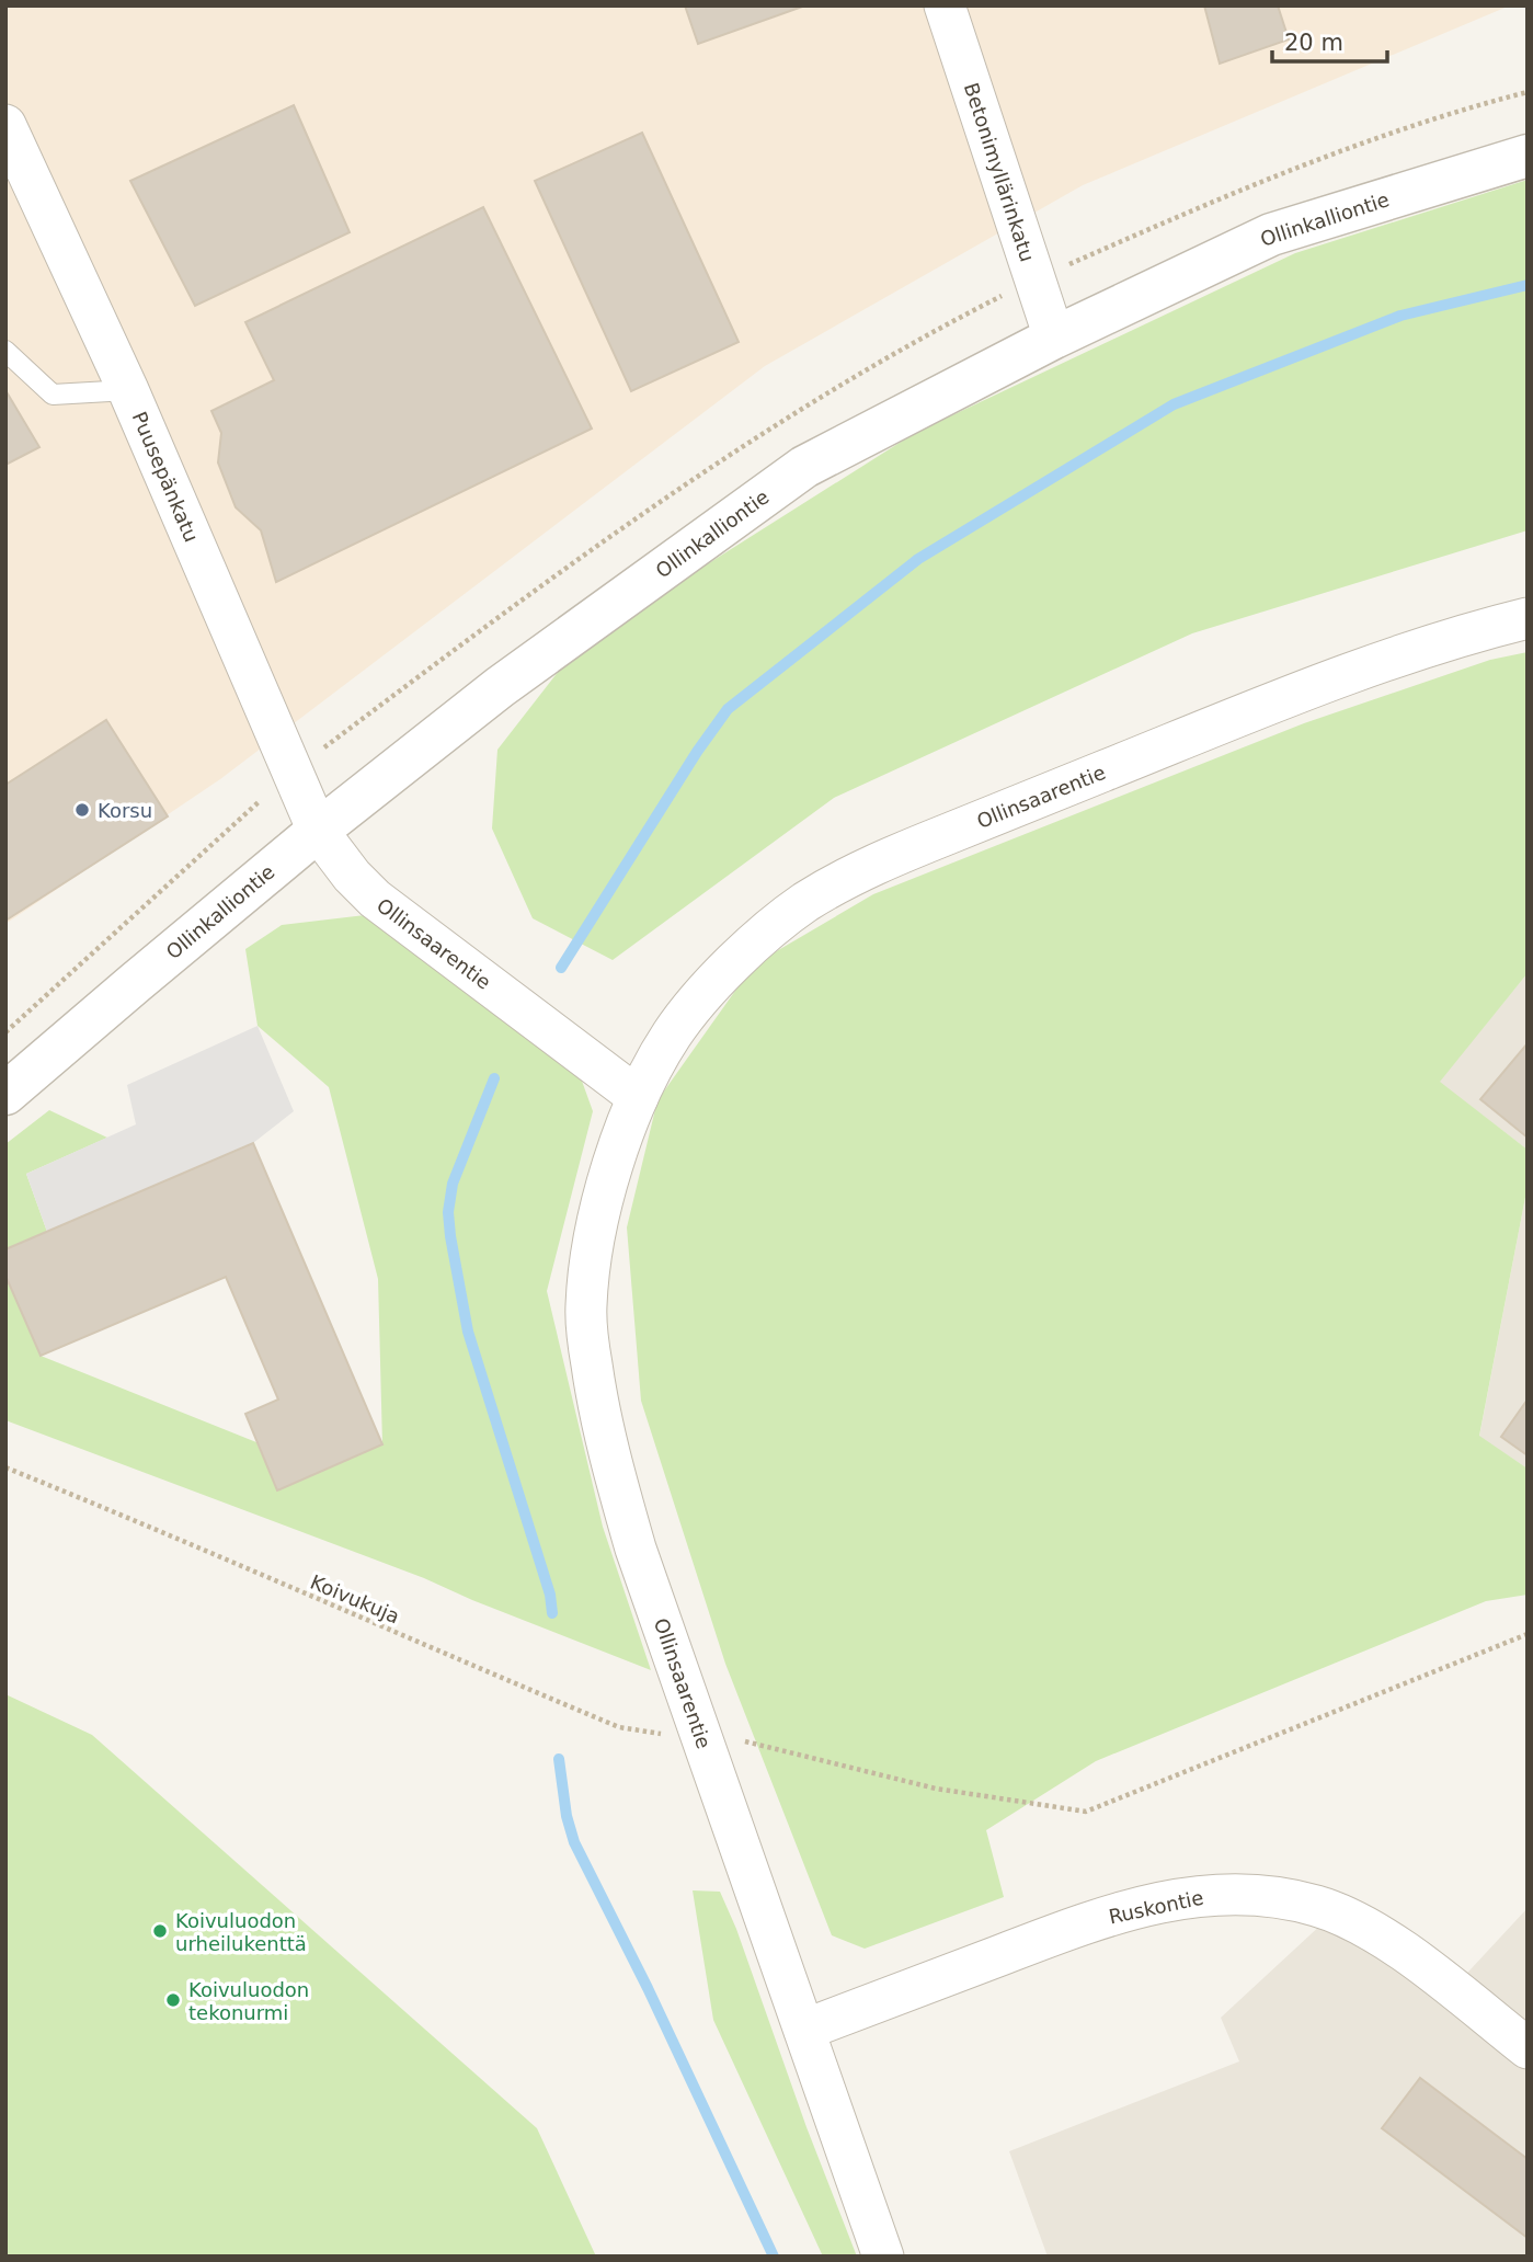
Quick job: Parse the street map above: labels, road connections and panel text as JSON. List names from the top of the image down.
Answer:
{
  "streets": {
    "street": [
      "Betonimyllärinkatu",
      "Ollinkalliontie",
      "Puusepänkatu",
      "Ollinsaarentie",
      "Ruskontie"
    ],
    "path": ["Koivukuja"]
  },
  "crossings": [
    ["Betonimyllärinkatu", "Ollinkalliontie"],
    ["Ollinkalliontie", "Puusepänkatu"],
    ["Ollinkalliontie", "Ollinsaarentie"],
    ["Puusepänkatu", "Ollinsaarentie"],
    ["Ollinsaarentie", "Koivukuja"],
    ["Ollinsaarentie", "Ruskontie"]
  ],
  "places": ["Korsu", "Koivuluodon urheilukenttä", "Koivuluodon tekonurmi"],
  "scale_bar": "20 m"
}
